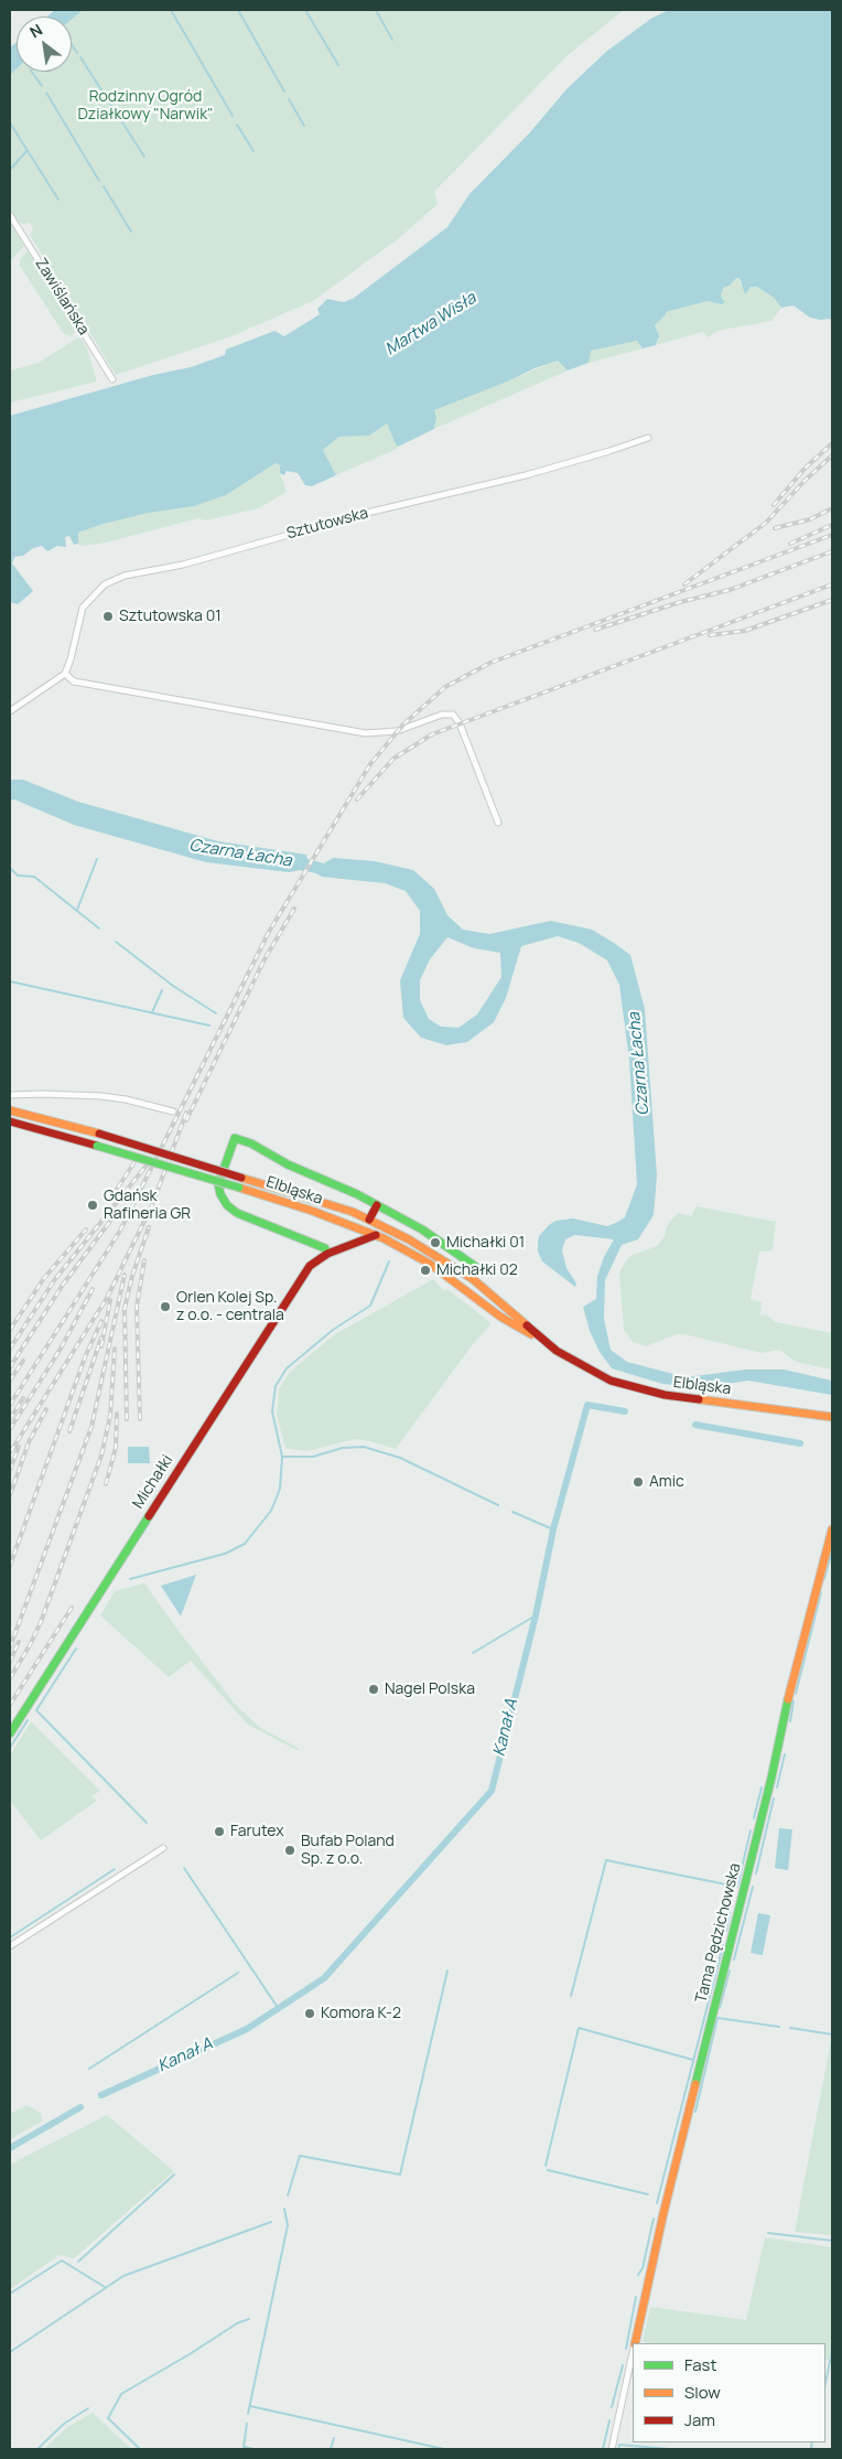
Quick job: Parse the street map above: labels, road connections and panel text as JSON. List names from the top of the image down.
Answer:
{
  "streets": {
    "street": [
      "Zawiślańska",
      "Sztutowska",
      "Elbląska",
      "Michałki",
      "Tama Pędzichowska"
    ]
  },
  "crossings": [
    ["Elbląska", "Michałki"]
  ],
  "water": ["Martwa Wisła", "Czarna Łacha", "Kanał A"],
  "parks": ["Rodzinny Ogród Działkowy \"Narwik\""],
  "places": [
    "Sztutowska 01",
    "Gdańsk Rafineria GR",
    "Michałki 01",
    "Michałki 02",
    "Orlen Kolej Sp. z o.o. - centrala",
    "Amic",
    "Nagel Polska",
    "Farutex",
    "Bufab Poland Sp. z o.o.",
    "Komora K-2"
  ],
  "legend": ["Fast", "Slow", "Jam"],
  "north": "top left"
}
